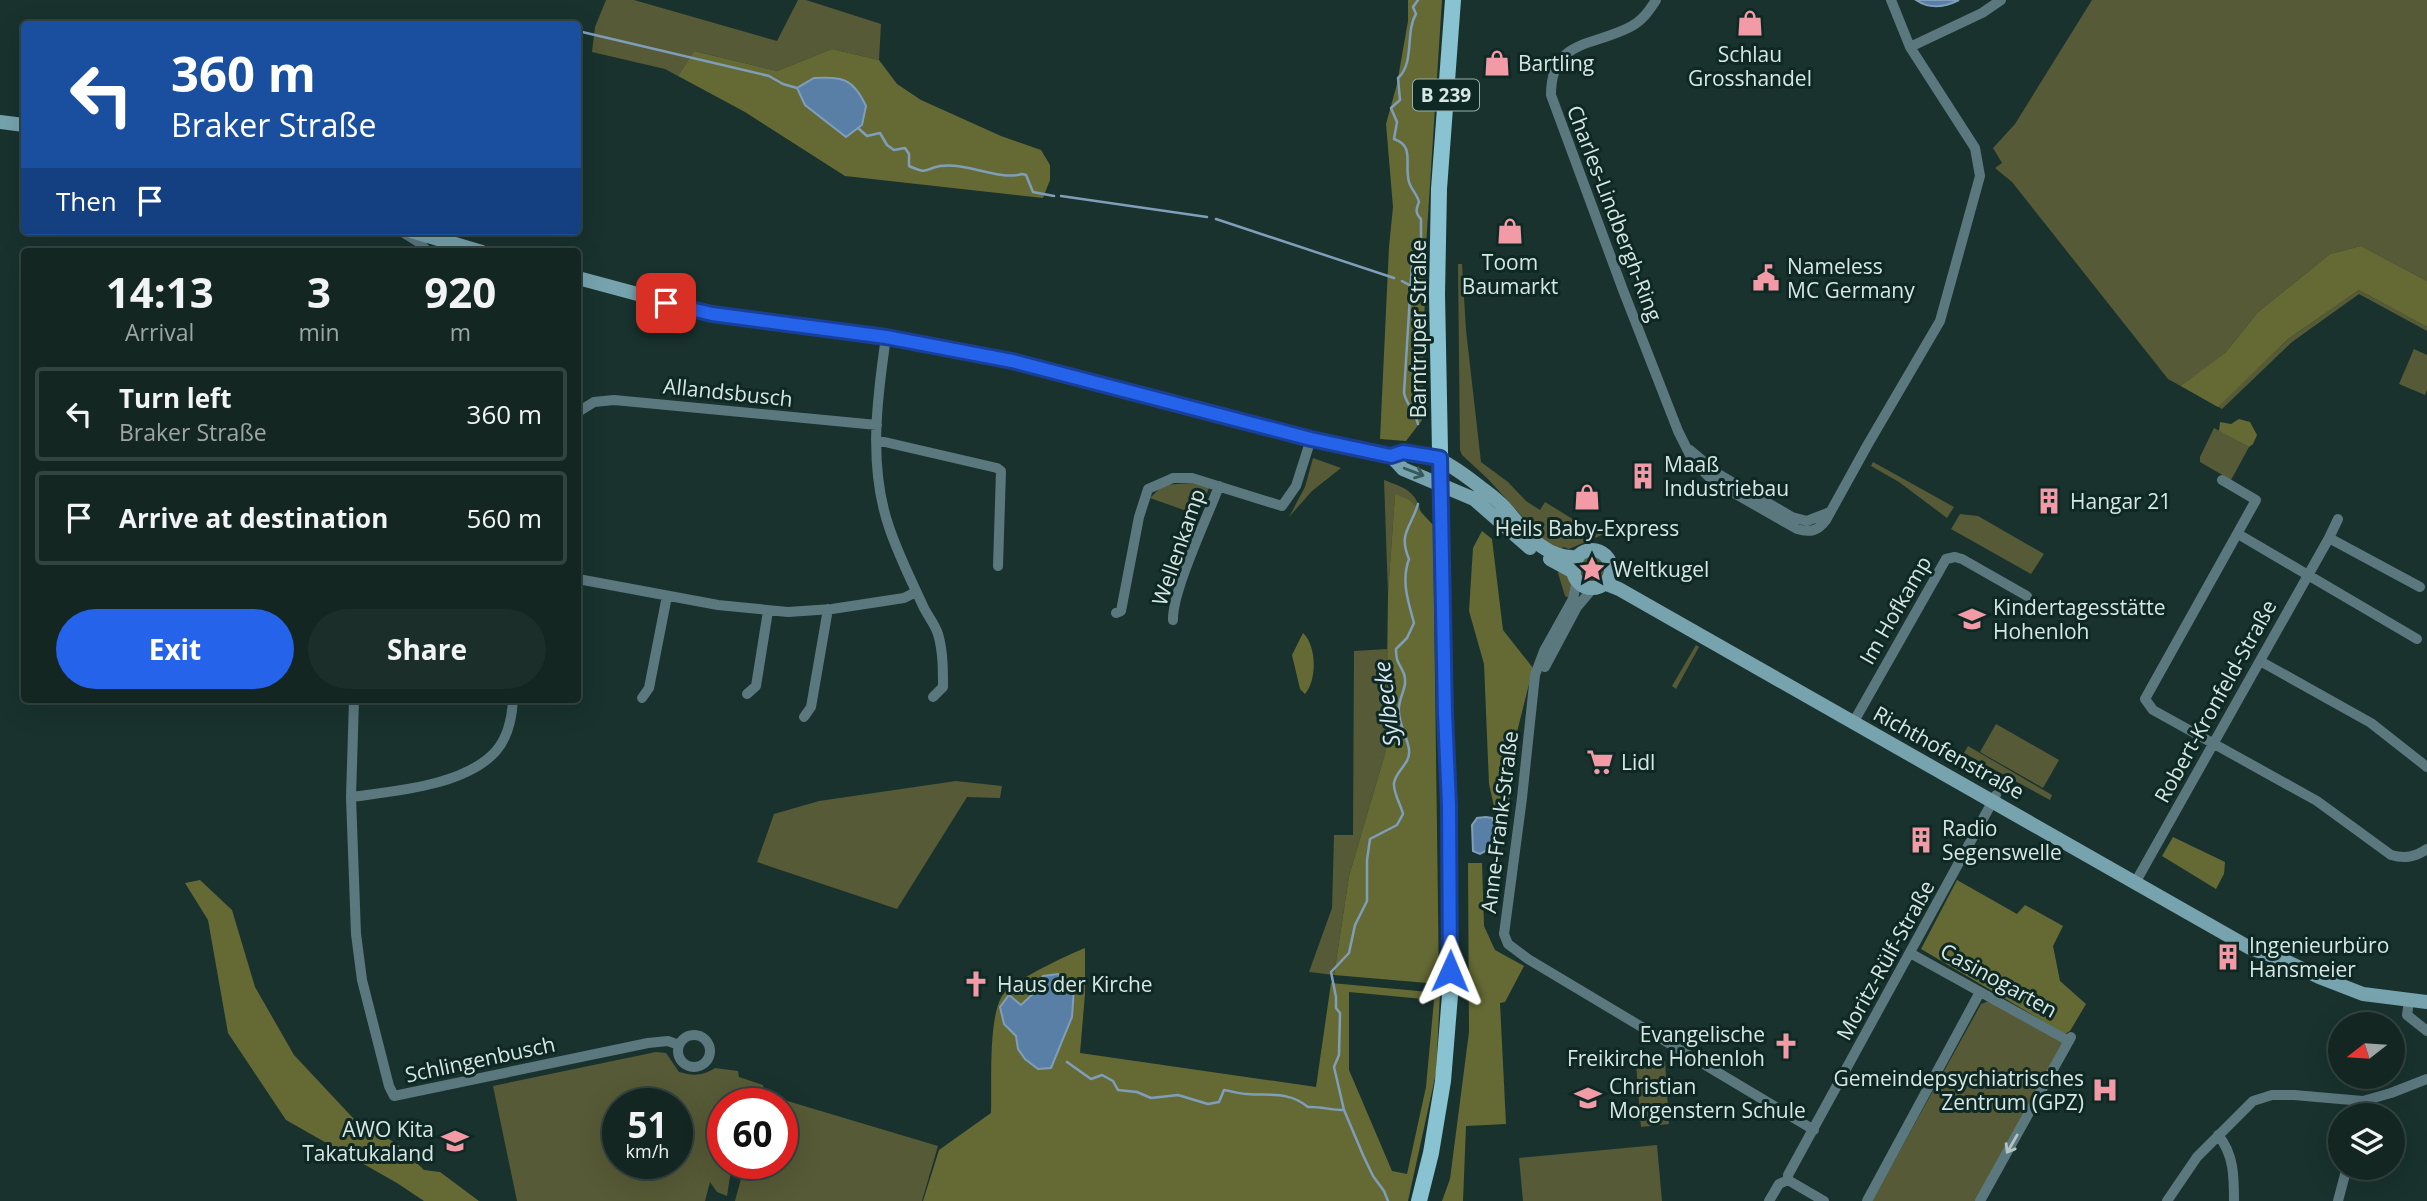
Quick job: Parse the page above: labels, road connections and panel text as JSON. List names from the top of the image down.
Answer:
{
  "streets": {
    "main road": ["B 239", "Barntruper Straße"],
    "street": [
      "Charles-Lindbergh-Ring",
      "Allandsbusch",
      "Wellenkamp",
      "Im Hofkamp",
      "Robert-Kronfeld-Straße",
      "Richthofenstraße",
      "Anne-Frank-Straße",
      "Moritz-Rülf-Straße",
      "Casinogarten",
      "Schlingenbusch"
    ]
  },
  "crossings": [
    ["Im Hofkamp", "Richthofenstraße"],
    ["Robert-Kronfeld-Straße", "Richthofenstraße"],
    ["Richthofenstraße", "Anne-Frank-Straße"],
    ["Richthofenstraße", "Moritz-Rülf-Straße"],
    ["Anne-Frank-Straße", "Moritz-Rülf-Straße"],
    ["Moritz-Rülf-Straße", "Casinogarten"]
  ],
  "water": ["Sylbecke"],
  "places": {
    "shop": [
      "Schlau Grosshandel",
      "Bartling",
      "Toom Baumarkt",
      "Heils Baby-Express"
    ],
    "public building": ["Nameless MC Germany"],
    "building": [
      "Maaß Industriebau",
      "Hangar 21",
      "Radio Segenswelle",
      "Ingenieurbüro Hansmeier"
    ],
    "place": ["Weltkugel"],
    "school or university": ["Kindertagesstätte Hohenloh", "Christian Morgenstern Schule", "AWO Kita Takatukaland"],
    "supermarket": ["Lidl"],
    "church": ["Haus der Kirche", "Evangelische Freikirche Hohenloh"],
    "hospital": ["Gemeindepsychiatrisches Zentrum (GPZ)"]
  },
  "north": "left",
  "page": {
    "turn": ["360 m", "Braker Straße"],
    "then": "Then",
    "eta": [
      "14:13",
      "Arrival",
      "3",
      "min",
      "920",
      "m"
    ],
    "list": [
      {
        "name": "Turn left",
        "note": "Braker Straße",
        "value": "360 m"
      },
      {
        "name": "Arrive at destination",
        "value": "560 m"
      }
    ],
    "buttons": ["Exit", "Share"],
    "speed": "51 km/h",
    "limit": "60"
  }
}
